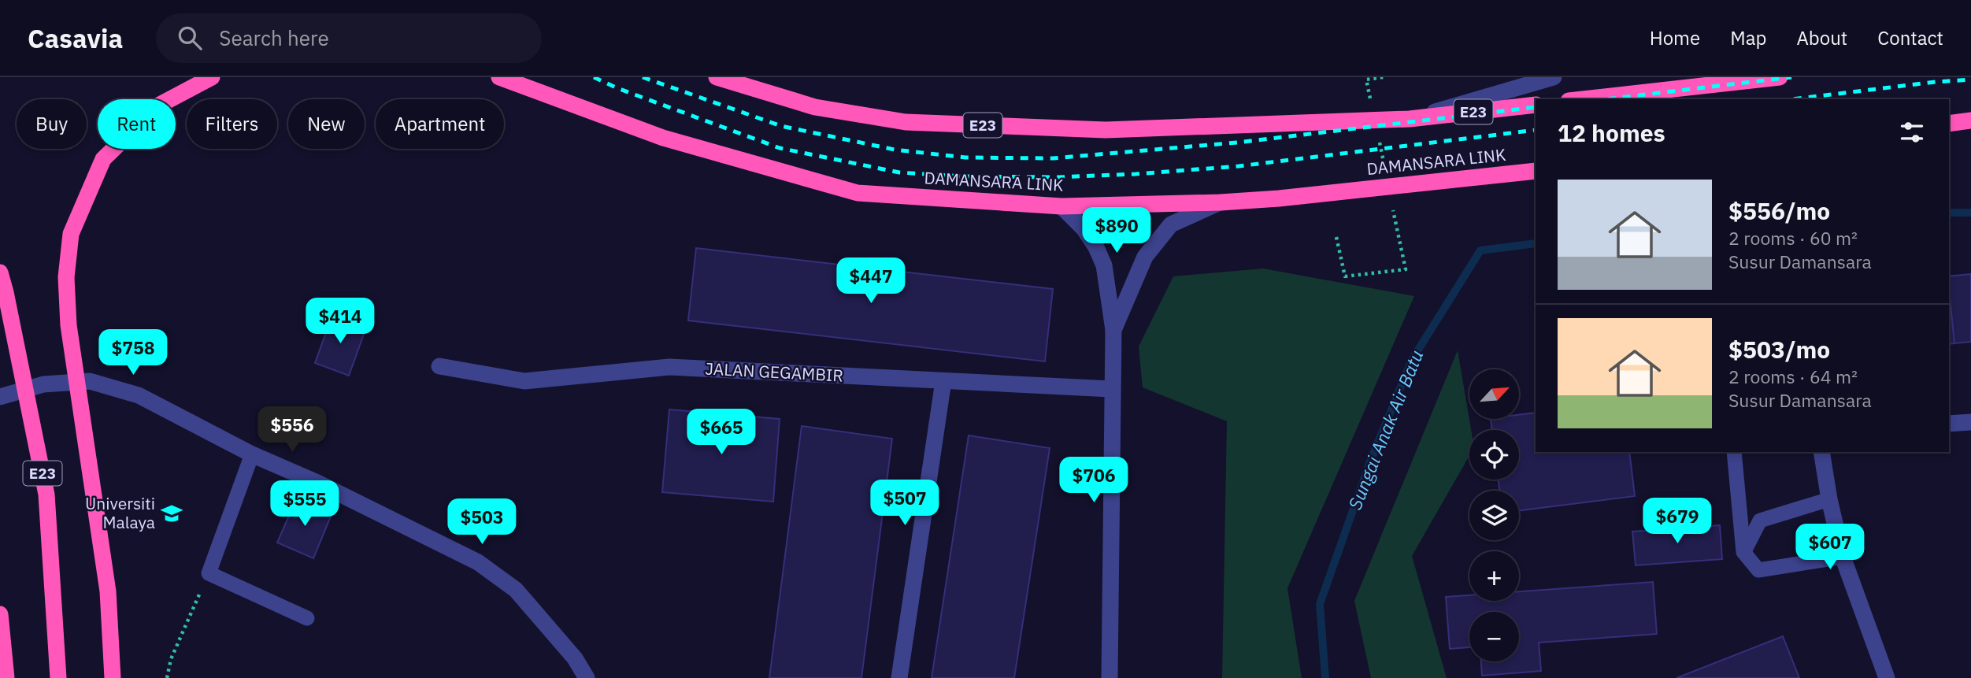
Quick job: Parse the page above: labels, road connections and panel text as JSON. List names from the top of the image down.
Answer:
{
  "streets": {
    "highway": ["E23", "DAMANSARA LINK"],
    "street": ["JALAN GEGAMBIR"]
  },
  "water": ["Sungai Anak Air Batu"],
  "places": {
    "school or university": ["Universiti Malaya"]
  },
  "north": "top right",
  "page": {
    "header": "Casavia",
    "search": "Search here",
    "nav": [
      "Home",
      "Map",
      "About",
      "Contact"
    ],
    "chip": [
      "Buy",
      "Rent",
      "Filters",
      "New",
      "Apartment"
    ],
    "heading": "12 homes",
    "list": [
      {
        "name": "$556/mo",
        "note": "2 rooms · 60 m² · Susur Damansara"
      },
      {
        "name": "$503/mo",
        "note": "2 rooms · 64 m² · Susur Damansara"
      }
    ],
    "price": [
      "$890",
      "$447",
      "$414",
      "$758",
      "$556",
      "$665",
      "$706",
      "$507",
      "$555",
      "$679",
      "$503",
      "$607"
    ],
    "map_buttons": ["+", "−"]
  }
}
